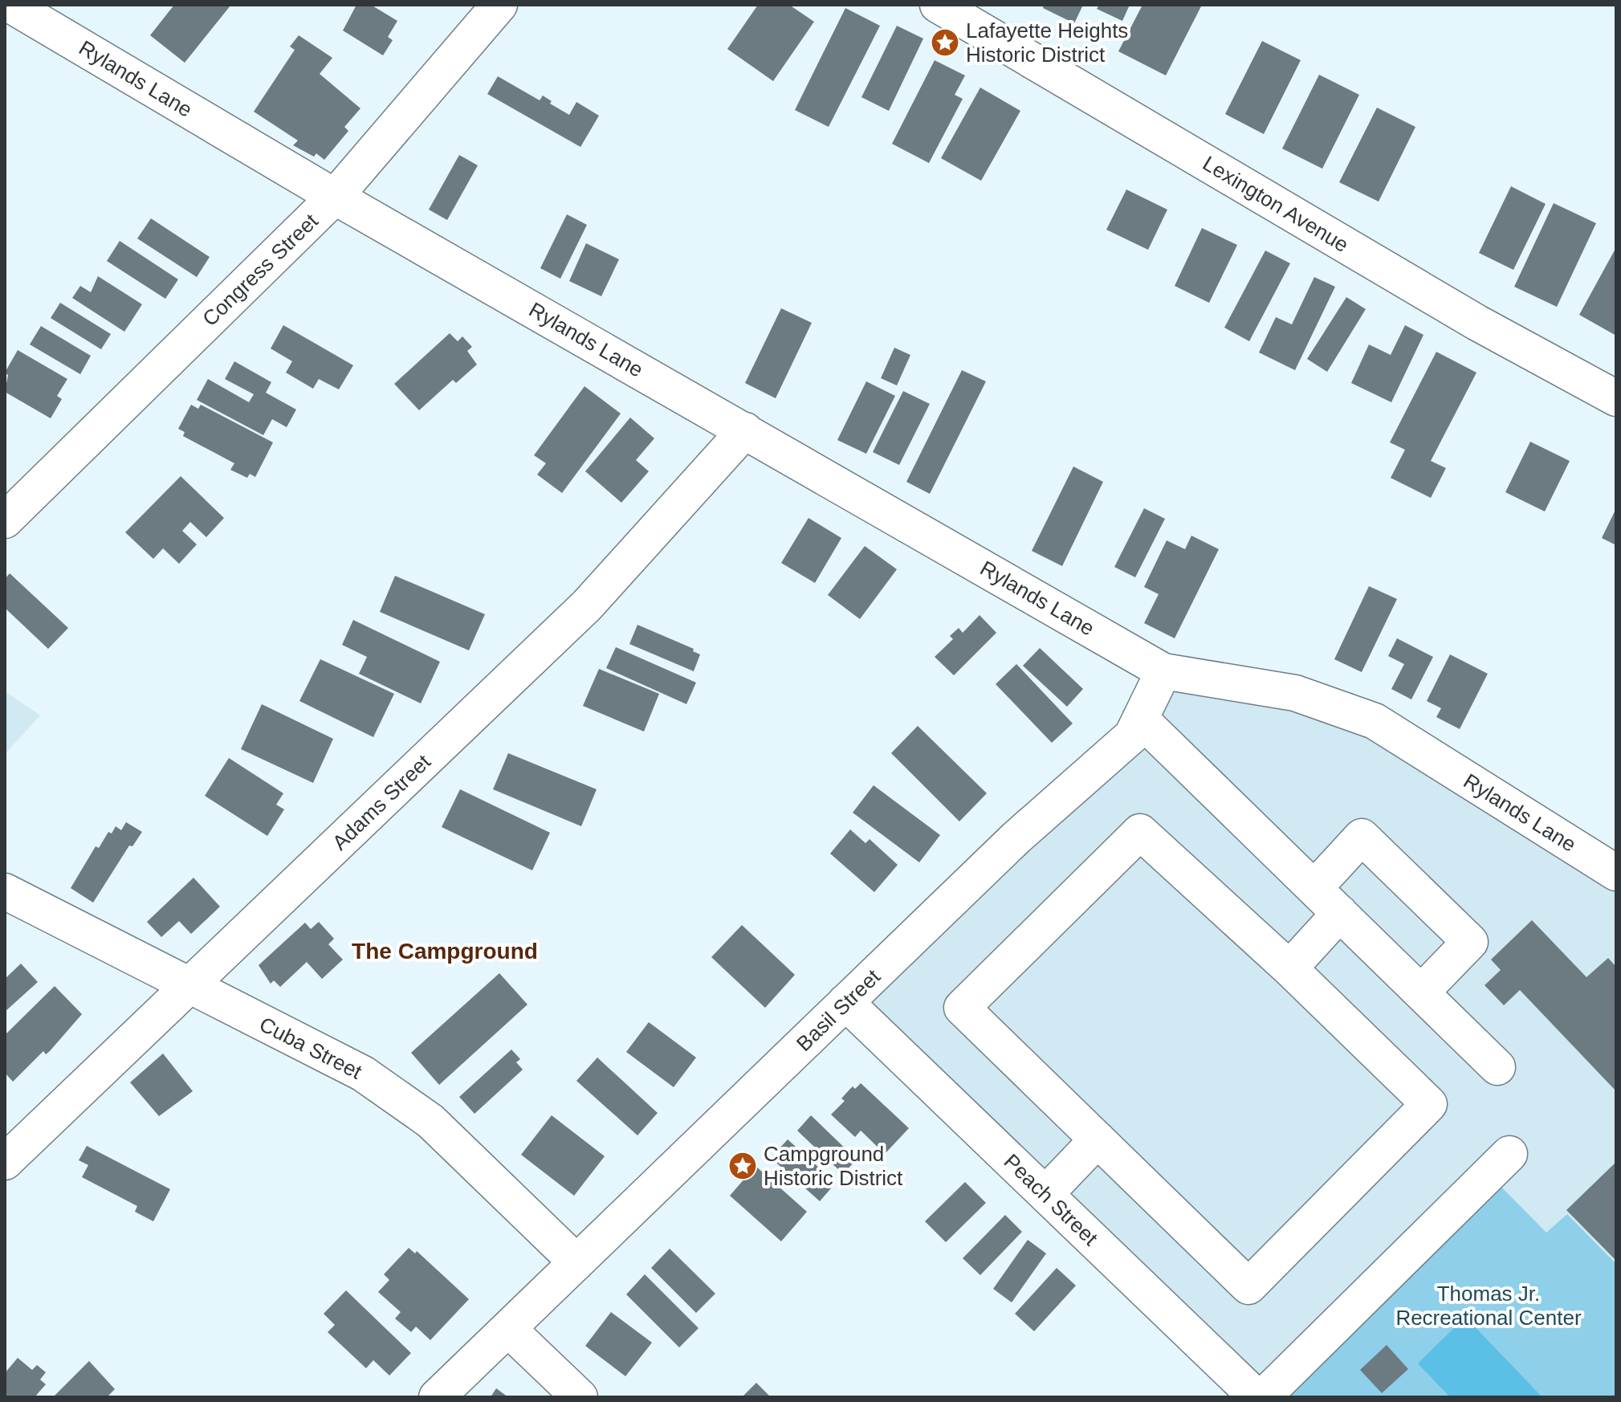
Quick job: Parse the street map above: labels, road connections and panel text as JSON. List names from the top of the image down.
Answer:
{
  "streets": {
    "street": [
      "Rylands Lane",
      "Lexington Avenue",
      "Congress Street",
      "Adams Street",
      "Basil Street",
      "Cuba Street",
      "Peach Street"
    ]
  },
  "crossings": [
    ["Rylands Lane", "Congress Street"],
    ["Rylands Lane", "Adams Street"],
    ["Rylands Lane", "Basil Street"],
    ["Adams Street", "Cuba Street"],
    ["Basil Street", "Cuba Street"],
    ["Basil Street", "Peach Street"]
  ],
  "districts": ["The Campground"],
  "parks": ["Thomas Jr. Recreational Center"],
  "places": {
    "place": ["Lafayette Heights Historic District", "Campground Historic District"]
  }
}
